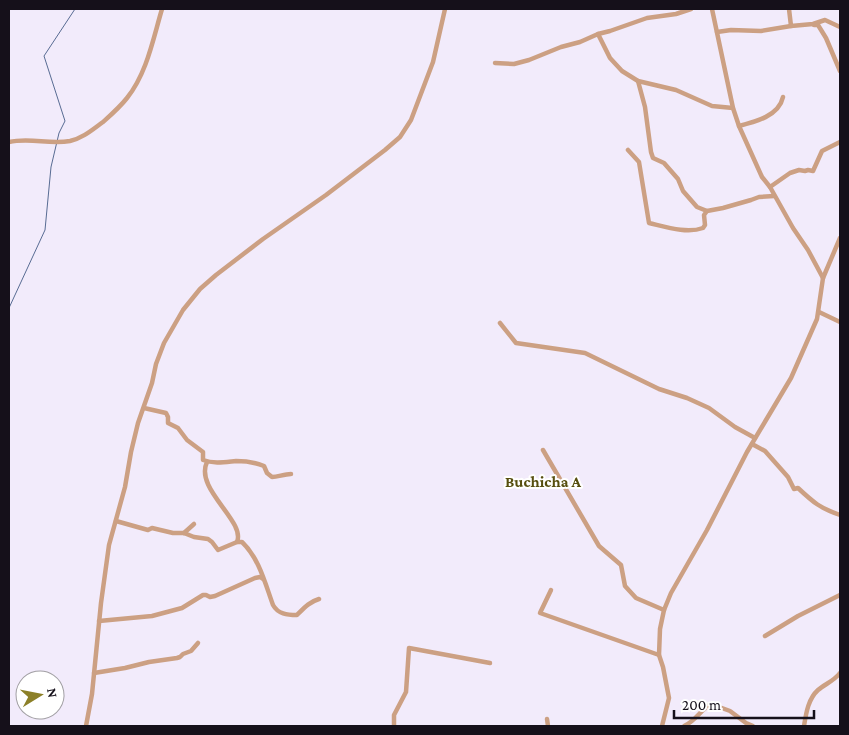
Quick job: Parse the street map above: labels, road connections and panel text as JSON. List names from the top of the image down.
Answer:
{
  "districts": ["Buchicha A"],
  "scale_bar": "200 m",
  "north": "right"
}
